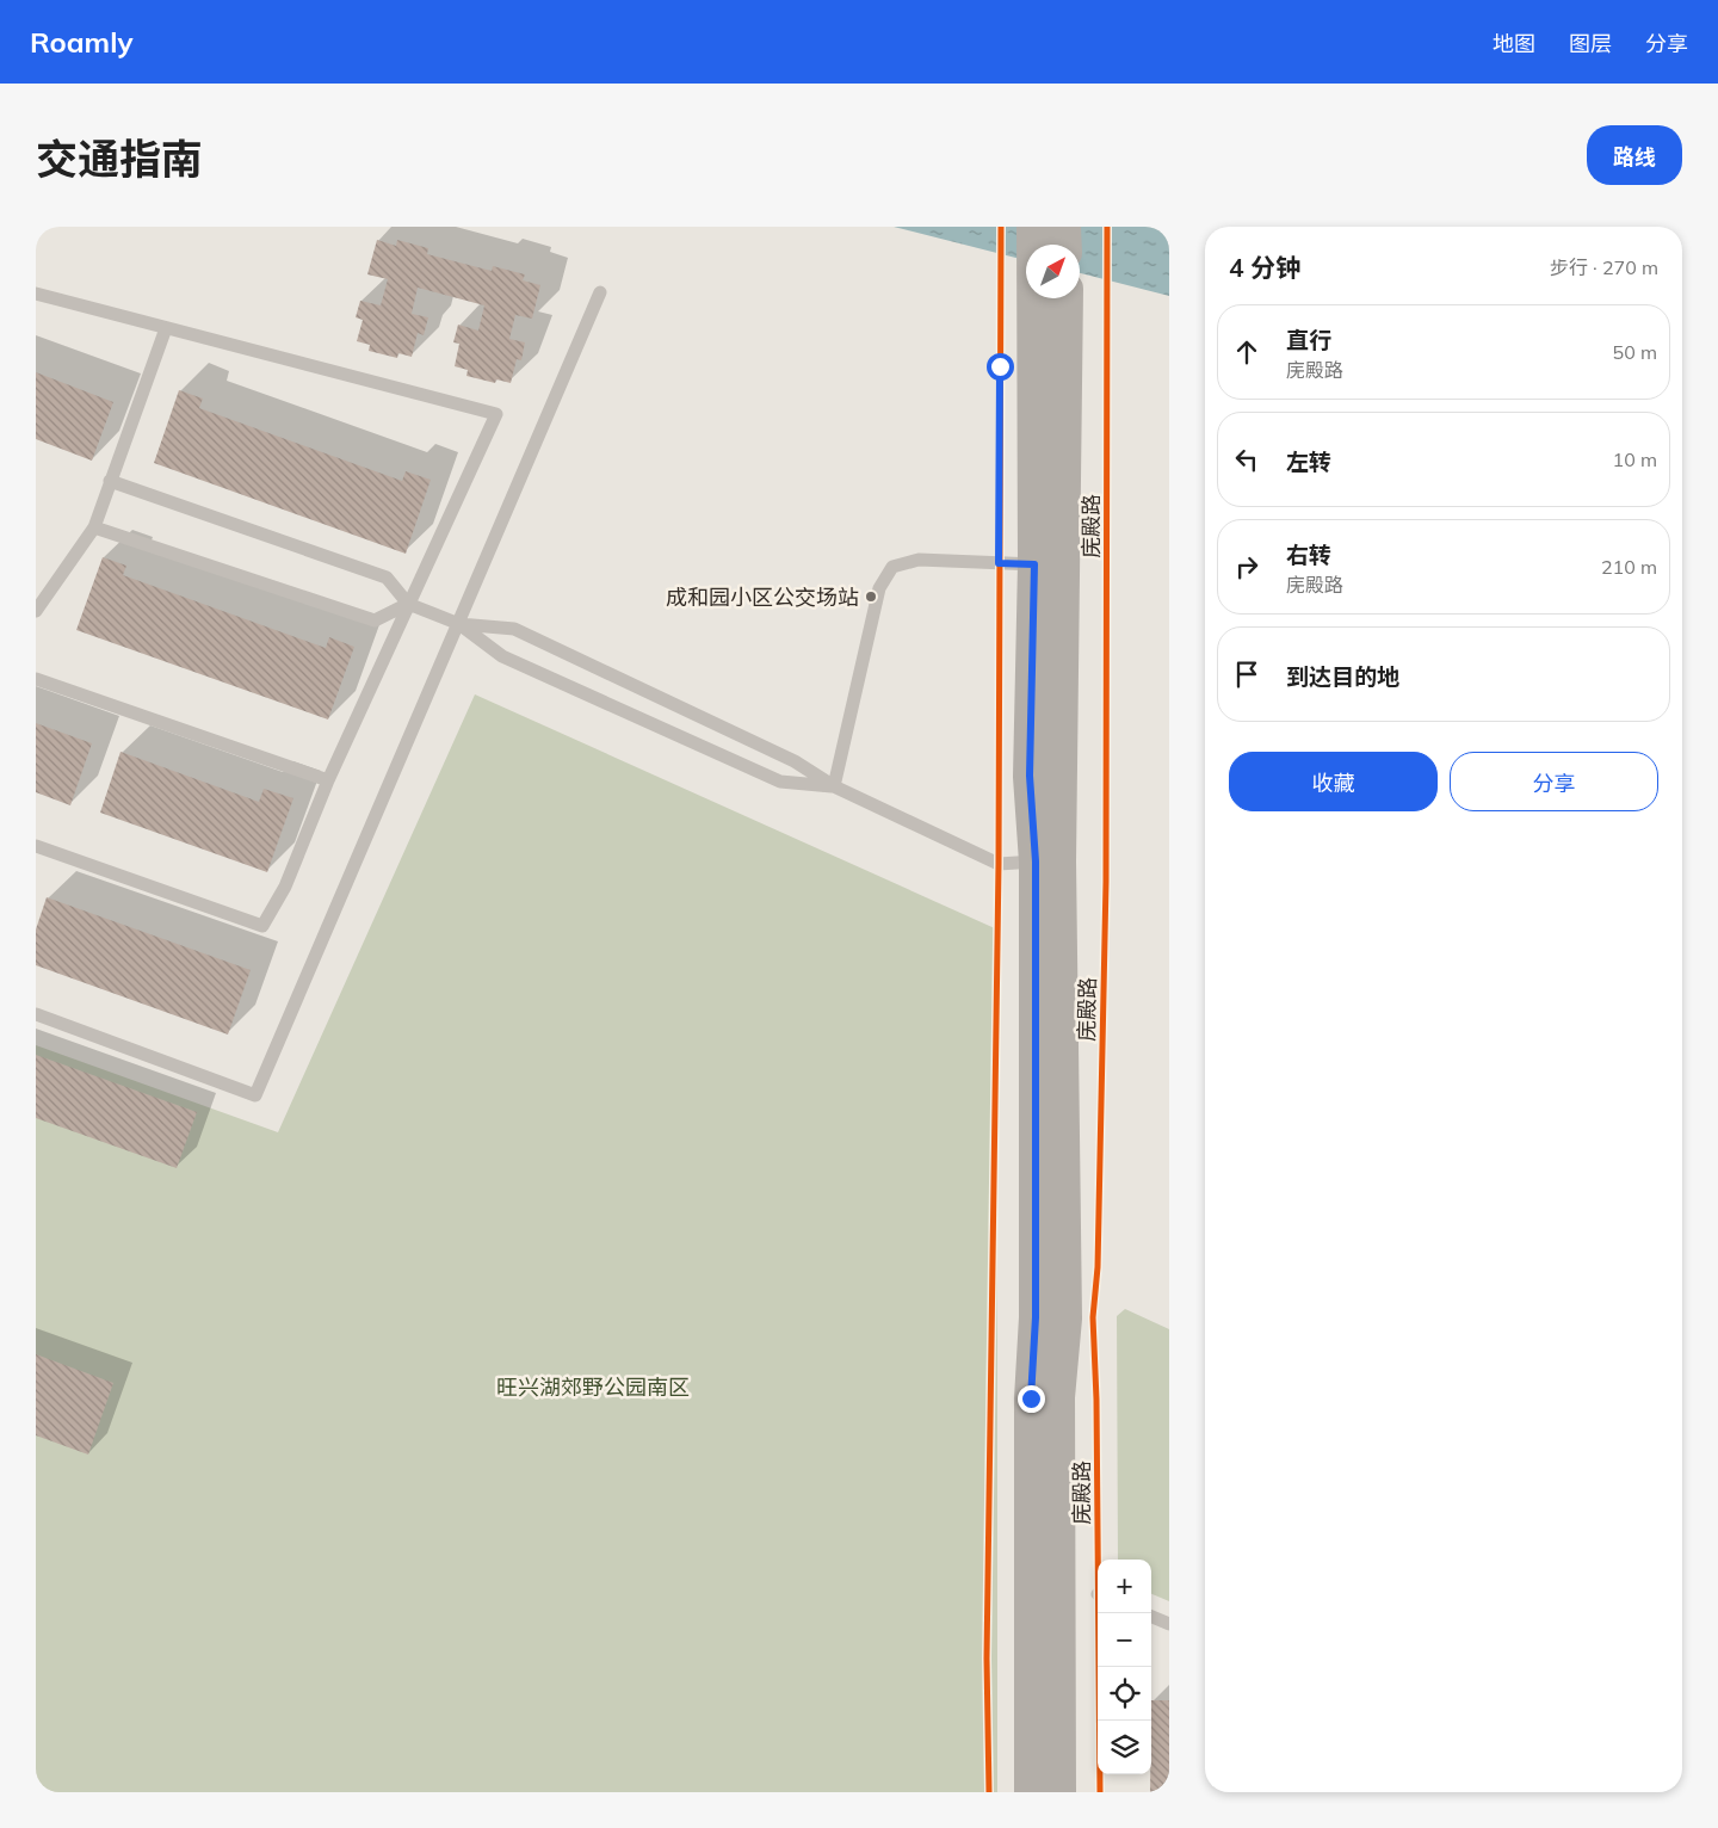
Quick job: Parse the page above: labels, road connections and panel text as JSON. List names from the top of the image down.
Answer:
{
  "streets": {
    "main road": ["庑殿路"]
  },
  "parks": ["旺兴湖郊野公园南区"],
  "places": ["成和园小区公交场站"],
  "north": "top right",
  "page": {
    "header": "Roamly",
    "nav": ["地图", "图层", "分享"],
    "title": "交通指南",
    "buttons": [
      "路线",
      ["收藏", "分享"]
    ],
    "heading": ["4 分钟", "步行 · 270 m"],
    "list": [
      ["直行", "庑殿路", "50 m"],
      ["左转", "10 m"],
      ["右转", "庑殿路", "210 m"],
      "到达目的地"
    ],
    "map_buttons": ["+", "−"]
  }
}
